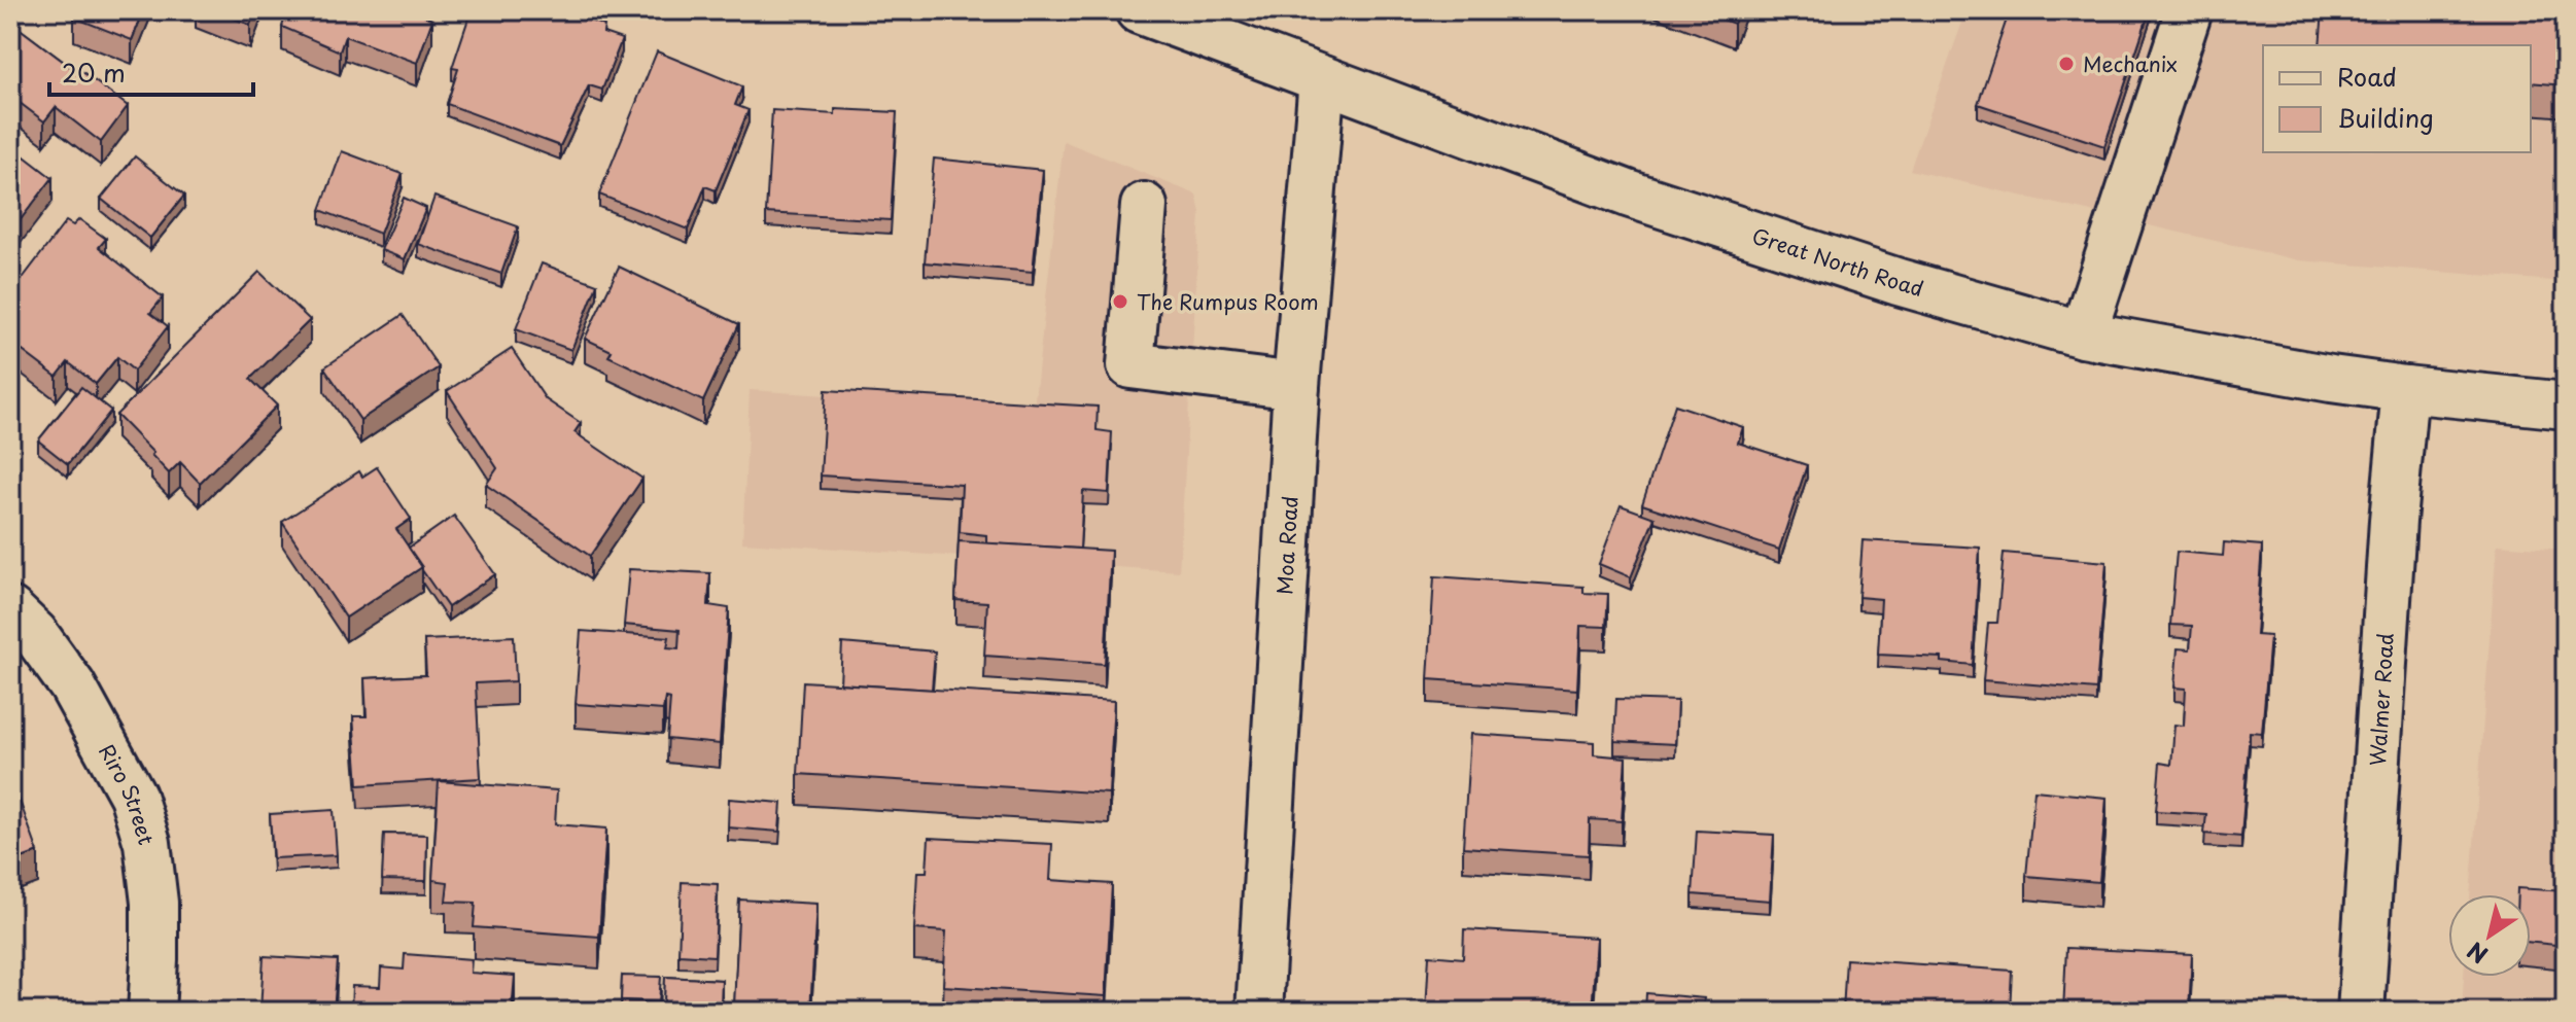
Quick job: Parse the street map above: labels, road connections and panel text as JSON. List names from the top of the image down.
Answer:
{
  "streets": {
    "street": [
      "Great North Road",
      "Moa Road",
      "Walmer Road",
      "Riro Street"
    ]
  },
  "crossings": [
    ["Great North Road", "Moa Road"],
    ["Great North Road", "Walmer Road"]
  ],
  "places": ["Mechanix", "The Rumpus Room"],
  "legend": ["Road", "Building"],
  "scale_bar": "20 m",
  "north": "bottom left"
}
